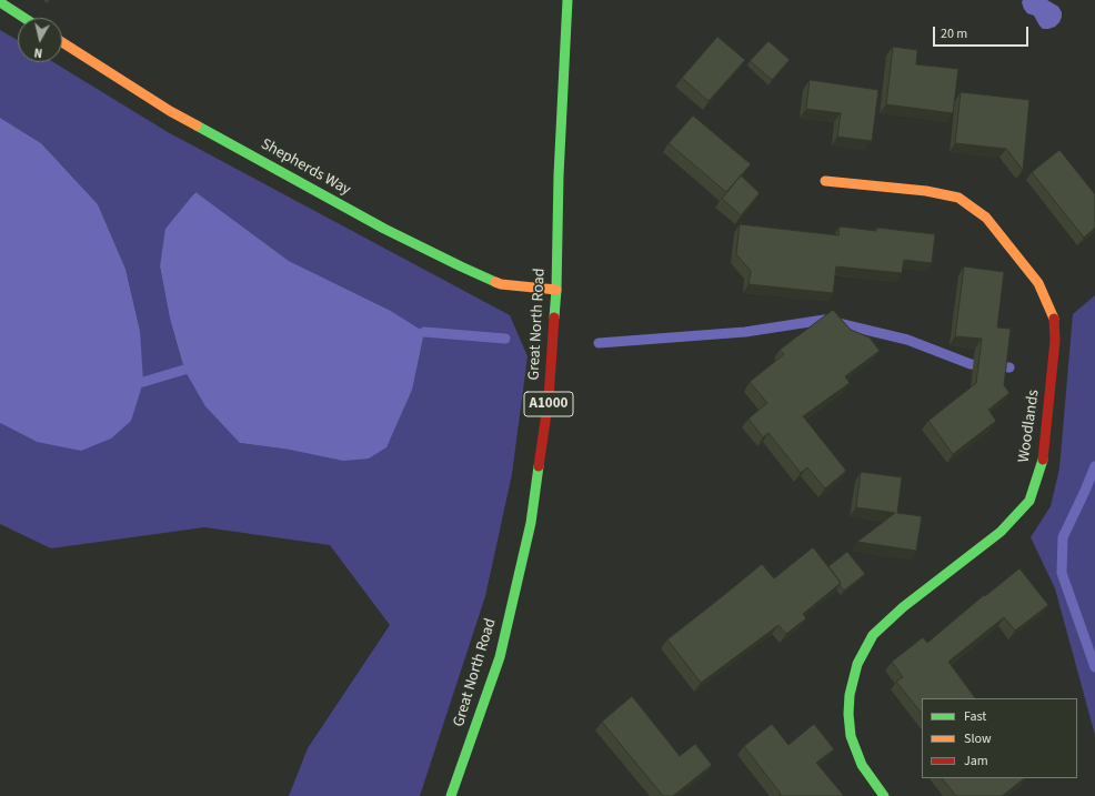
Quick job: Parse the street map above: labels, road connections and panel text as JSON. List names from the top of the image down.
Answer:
{
  "streets": {
    "street": [
      "Shepherds Way",
      "Great North Road",
      "A1000",
      "Woodlands"
    ]
  },
  "crossings": [
    ["Shepherds Way", "Great North Road"]
  ],
  "legend": ["Fast", "Slow", "Jam"],
  "scale_bar": "20 m",
  "north": "bottom"
}
